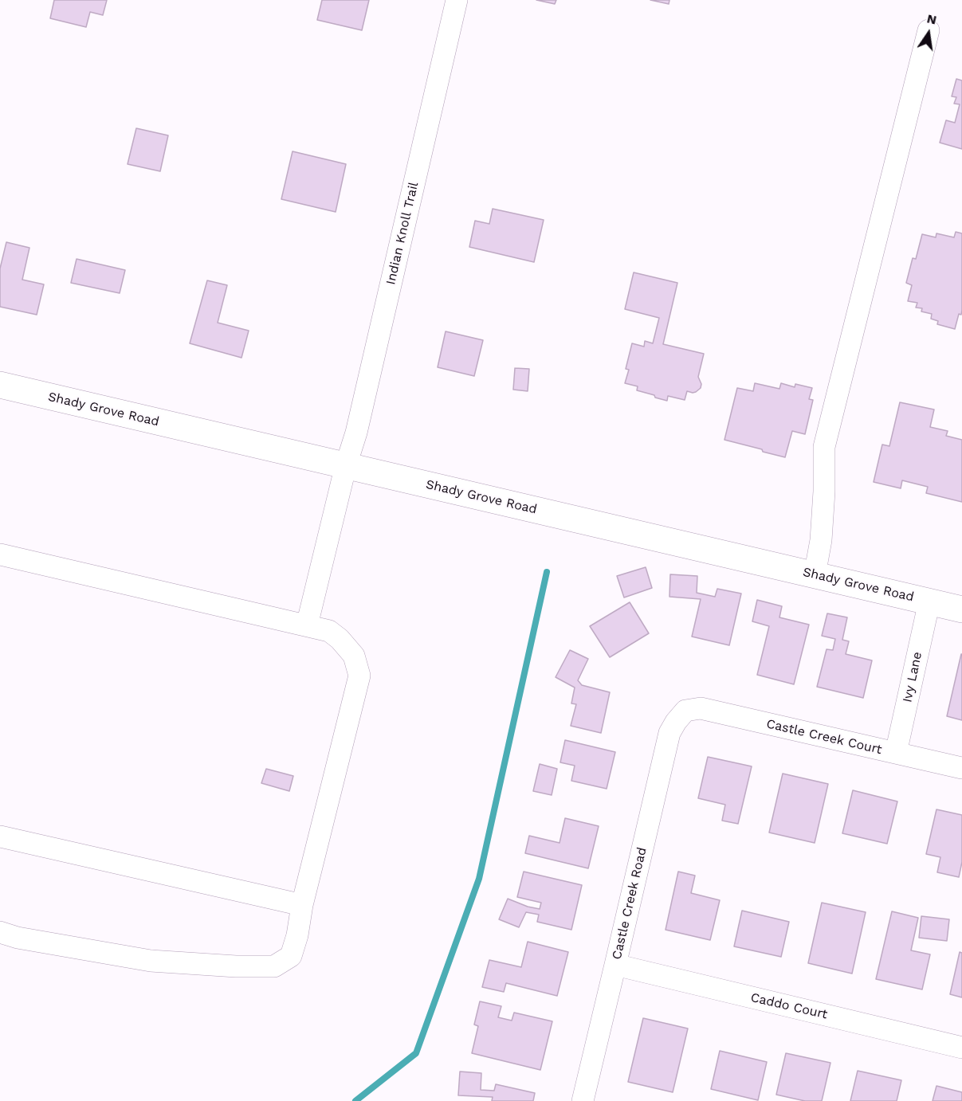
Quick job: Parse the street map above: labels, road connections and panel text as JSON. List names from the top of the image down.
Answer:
{
  "streets": {
    "street": [
      "Indian Knoll Trail",
      "Shady Grove Road",
      "Ivy Lane",
      "Castle Creek Court",
      "Castle Creek Road",
      "Caddo Court"
    ]
  },
  "crossings": [
    ["Indian Knoll Trail", "Shady Grove Road"],
    ["Shady Grove Road", "Ivy Lane"],
    ["Ivy Lane", "Castle Creek Court"],
    ["Castle Creek Court", "Castle Creek Road"],
    ["Castle Creek Road", "Caddo Court"]
  ],
  "north": "top"
}
